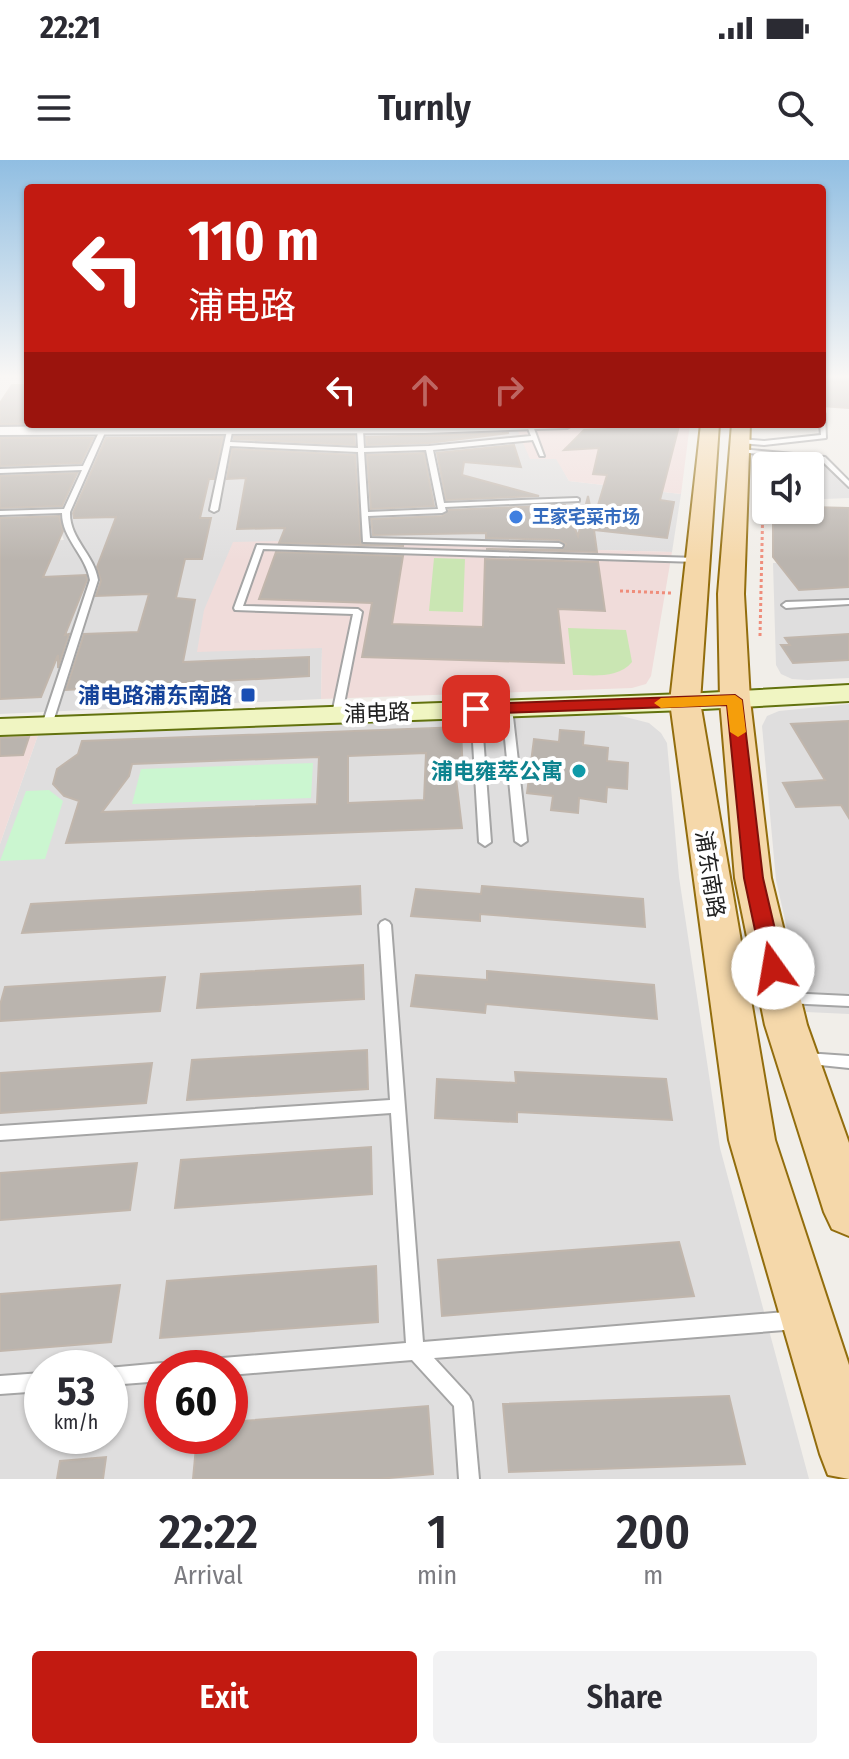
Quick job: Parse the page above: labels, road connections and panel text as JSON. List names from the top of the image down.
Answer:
{
  "streets": {
    "main road": ["浦东南路"],
    "street": ["浦电路"]
  },
  "crossings": [
    ["浦电路", "浦东南路"]
  ],
  "places": {
    "other": ["王家宅菜市场", "浦电雍萃公寓"],
    "transit": ["浦电路浦东南路"]
  },
  "page": {
    "status": "22:21",
    "header": "Turnly",
    "turn": ["110 m", "浦电路"],
    "speed": "53 km/h",
    "limit": "60",
    "eta": [
      "22:22",
      "Arrival",
      "1",
      "min",
      "200",
      "m"
    ],
    "buttons": ["Exit", "Share"]
  }
}
